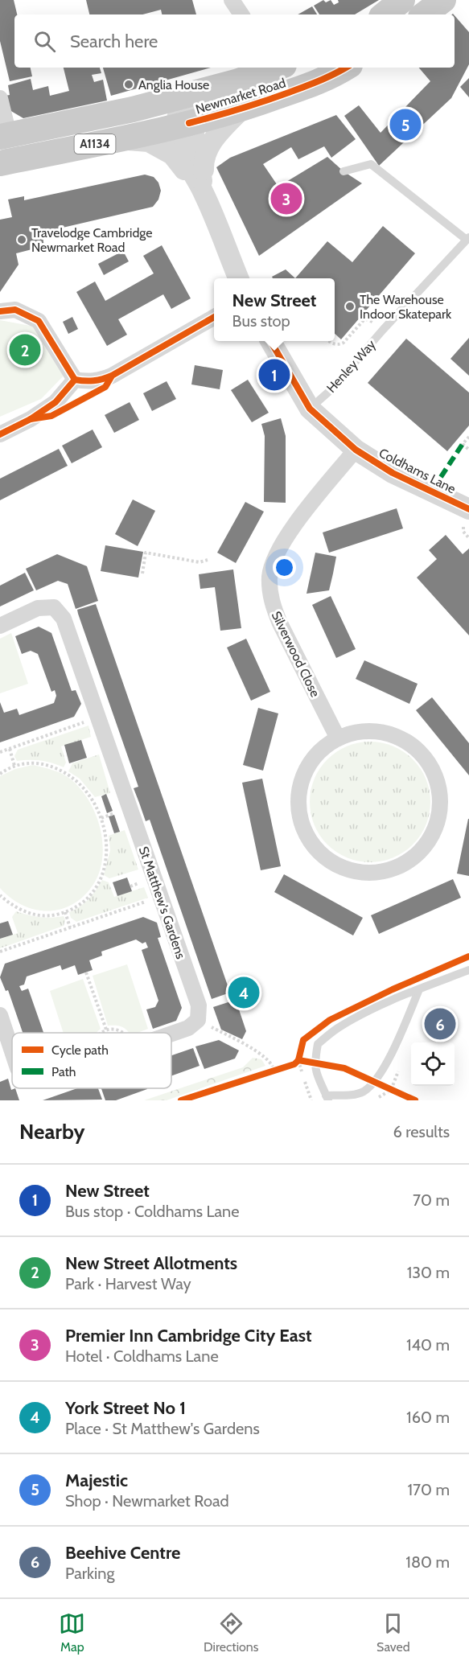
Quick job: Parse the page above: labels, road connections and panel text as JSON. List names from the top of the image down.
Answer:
{
  "streets": {
    "main road": ["Newmarket Road", "A1134"],
    "street": ["Coldhams Lane", "Silverwood Close", "St Matthew's Gardens"],
    "lane": ["Henley Way"]
  },
  "crossings": [
    ["Henley Way", "Coldhams Lane"],
    ["Coldhams Lane", "Silverwood Close"]
  ],
  "places": ["Anglia House", "Travelodge Cambridge Newmarket Road", "The Warehouse Indoor Skatepark"],
  "legend": ["Cycle path", "Path"],
  "page": {
    "search": "Search here",
    "pins": [
      "5",
      "3",
      "2",
      "1",
      "4",
      "6"
    ],
    "popup": ["New Street", "Bus stop"],
    "heading": ["Nearby", "6 results"],
    "list": [
      {
        "mark": "1",
        "name": "New Street",
        "note": "Bus stop · Coldhams Lane",
        "value": "70 m"
      },
      {
        "mark": "2",
        "name": "New Street Allotments",
        "note": "Park · Harvest Way",
        "value": "130 m"
      },
      {
        "mark": "3",
        "name": "Premier Inn Cambridge City East",
        "note": "Hotel · Coldhams Lane",
        "value": "140 m"
      },
      {
        "mark": "4",
        "name": "York Street No 1",
        "note": "Place · St Matthew's Gardens",
        "value": "160 m"
      },
      {
        "mark": "5",
        "name": "Majestic",
        "note": "Shop · Newmarket Road",
        "value": "170 m"
      },
      {
        "mark": "6",
        "name": "Beehive Centre",
        "note": "Parking",
        "value": "180 m"
      }
    ],
    "nav": ["Map", "Directions", "Saved"]
  }
}
